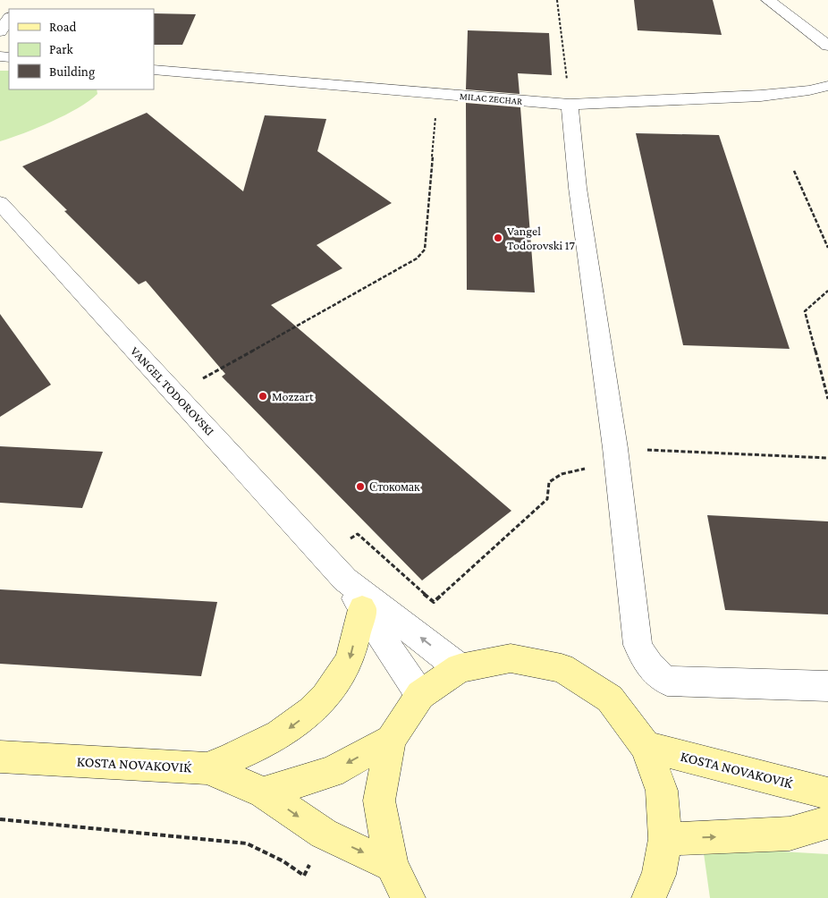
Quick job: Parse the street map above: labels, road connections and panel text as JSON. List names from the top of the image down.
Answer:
{
  "streets": {
    "street": ["MILAC ZECHAR", "VANGEL TODOROVSKI", "KOSTA NOVAKOVIḰ"]
  },
  "places": ["Vangel Todorovski 17", "Mozzart", "Стокомак"],
  "legend": ["Road", "Park", "Building"]
}
